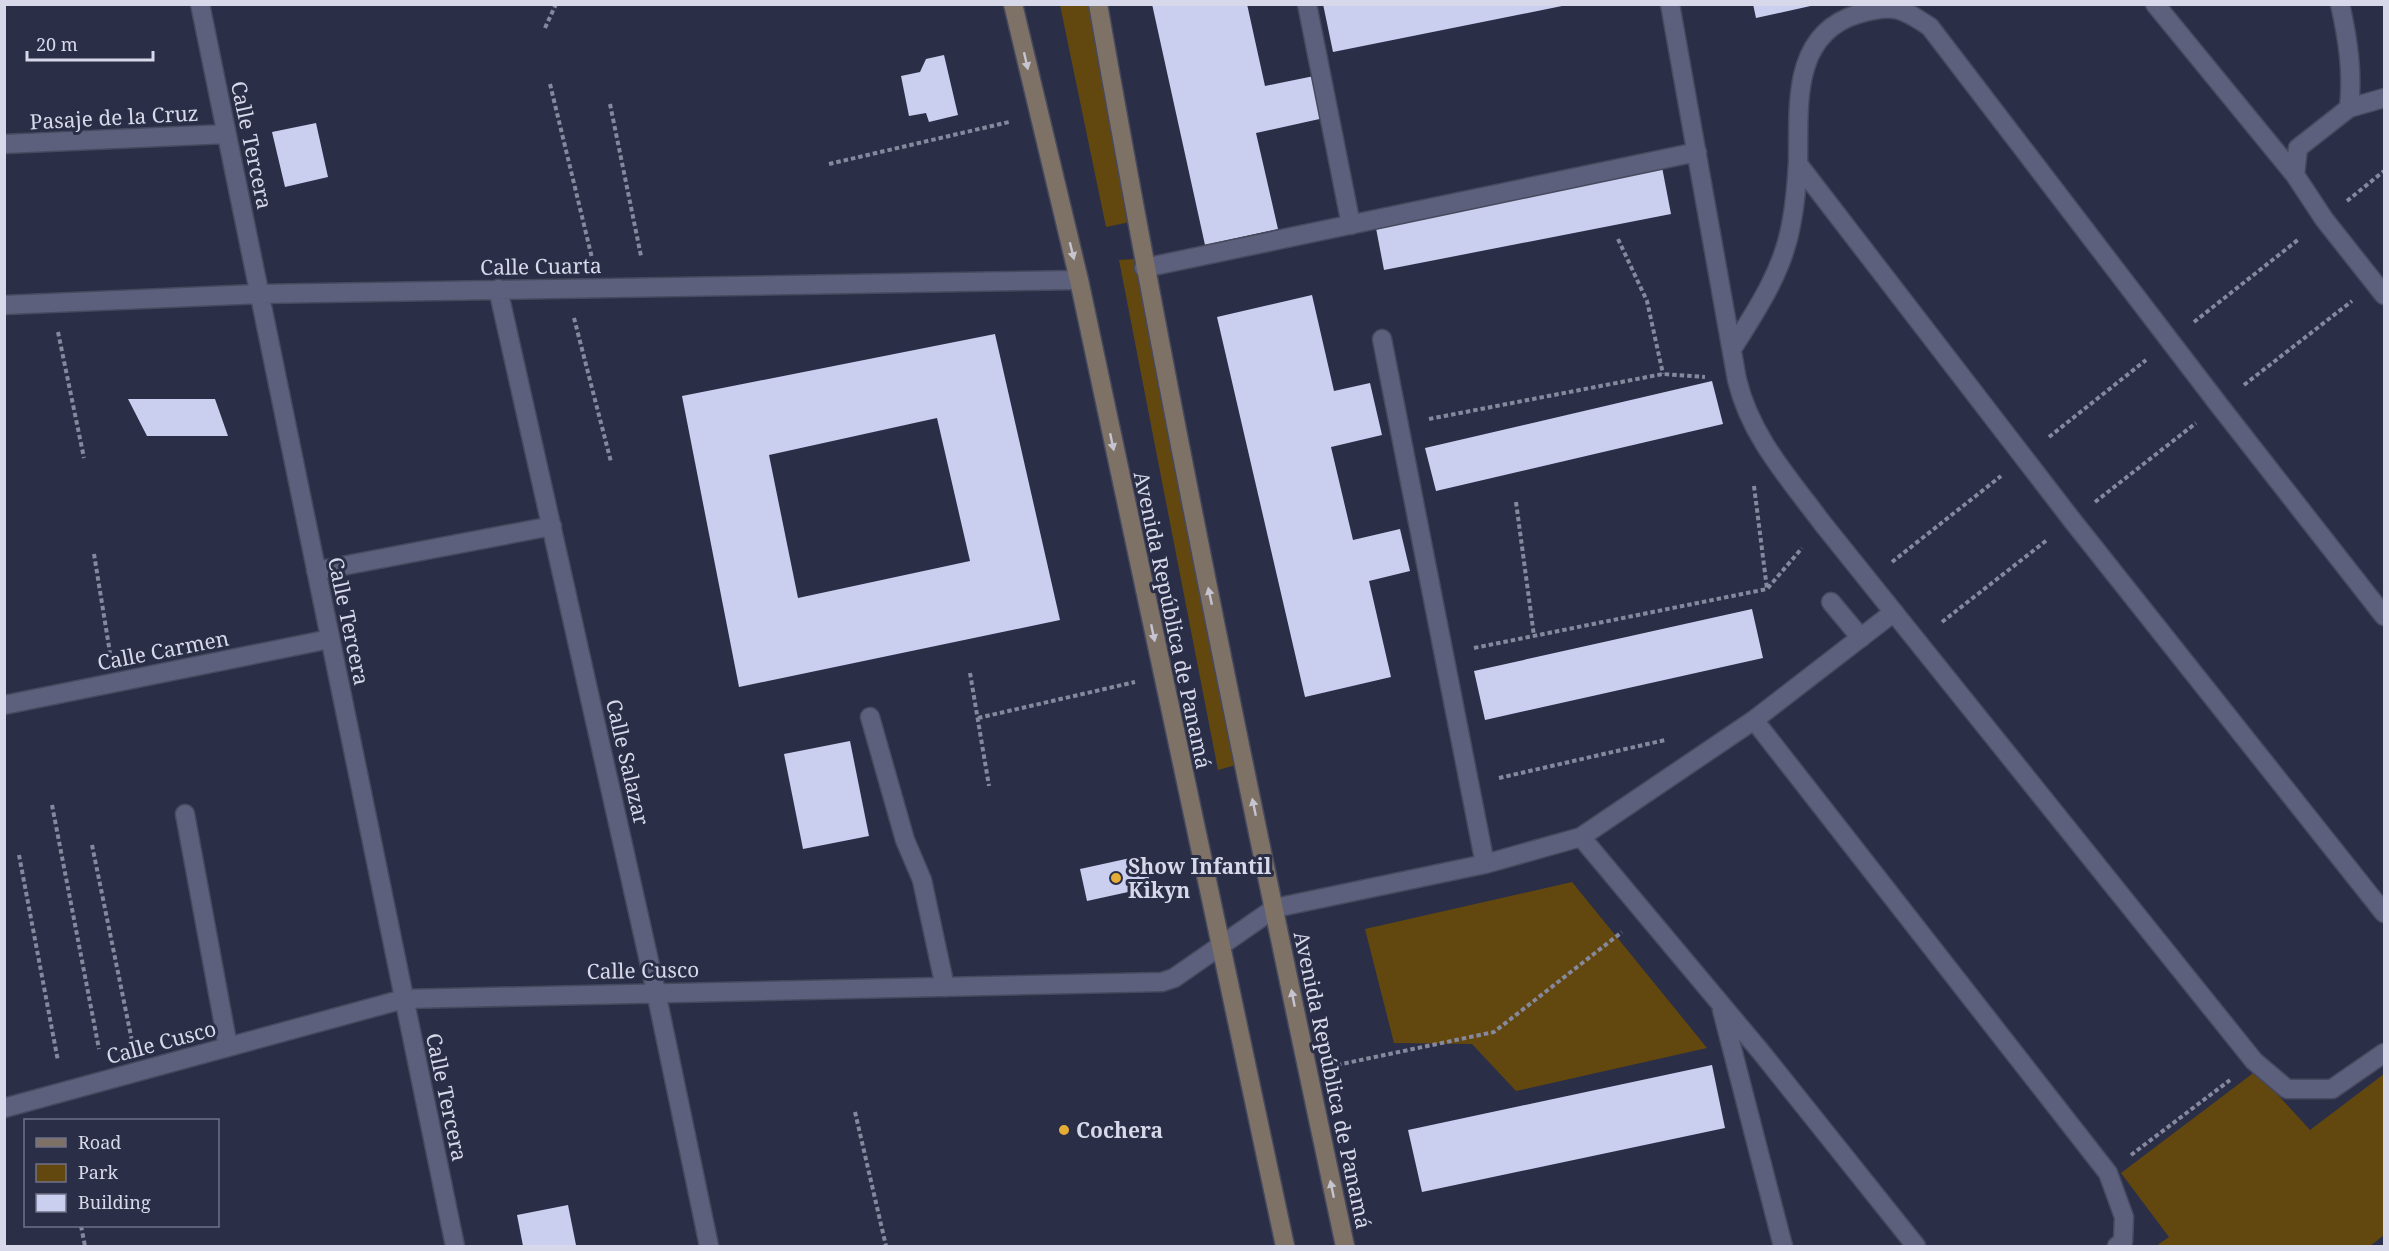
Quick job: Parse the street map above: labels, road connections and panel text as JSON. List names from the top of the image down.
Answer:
{
  "streets": {
    "main road": ["Avenida República de Panamá"],
    "street": [
      "Pasaje de la Cruz",
      "Calle Tercera",
      "Calle Cuarta",
      "Calle Carmen",
      "Calle Salazar",
      "Calle Cusco"
    ]
  },
  "crossings": [
    ["Pasaje de la Cruz", "Calle Tercera"],
    ["Calle Tercera", "Calle Cuarta"],
    ["Calle Tercera", "Calle Carmen"],
    ["Calle Tercera", "Calle Cusco"],
    ["Calle Cuarta", "Avenida República de Panamá"],
    ["Calle Cuarta", "Calle Salazar"],
    ["Avenida República de Panamá", "Calle Cusco"],
    ["Calle Salazar", "Calle Cusco"]
  ],
  "places": ["Show Infantil Kikyn", "Cochera"],
  "legend": ["Road", "Park", "Building"],
  "scale_bar": "20 m"
}
